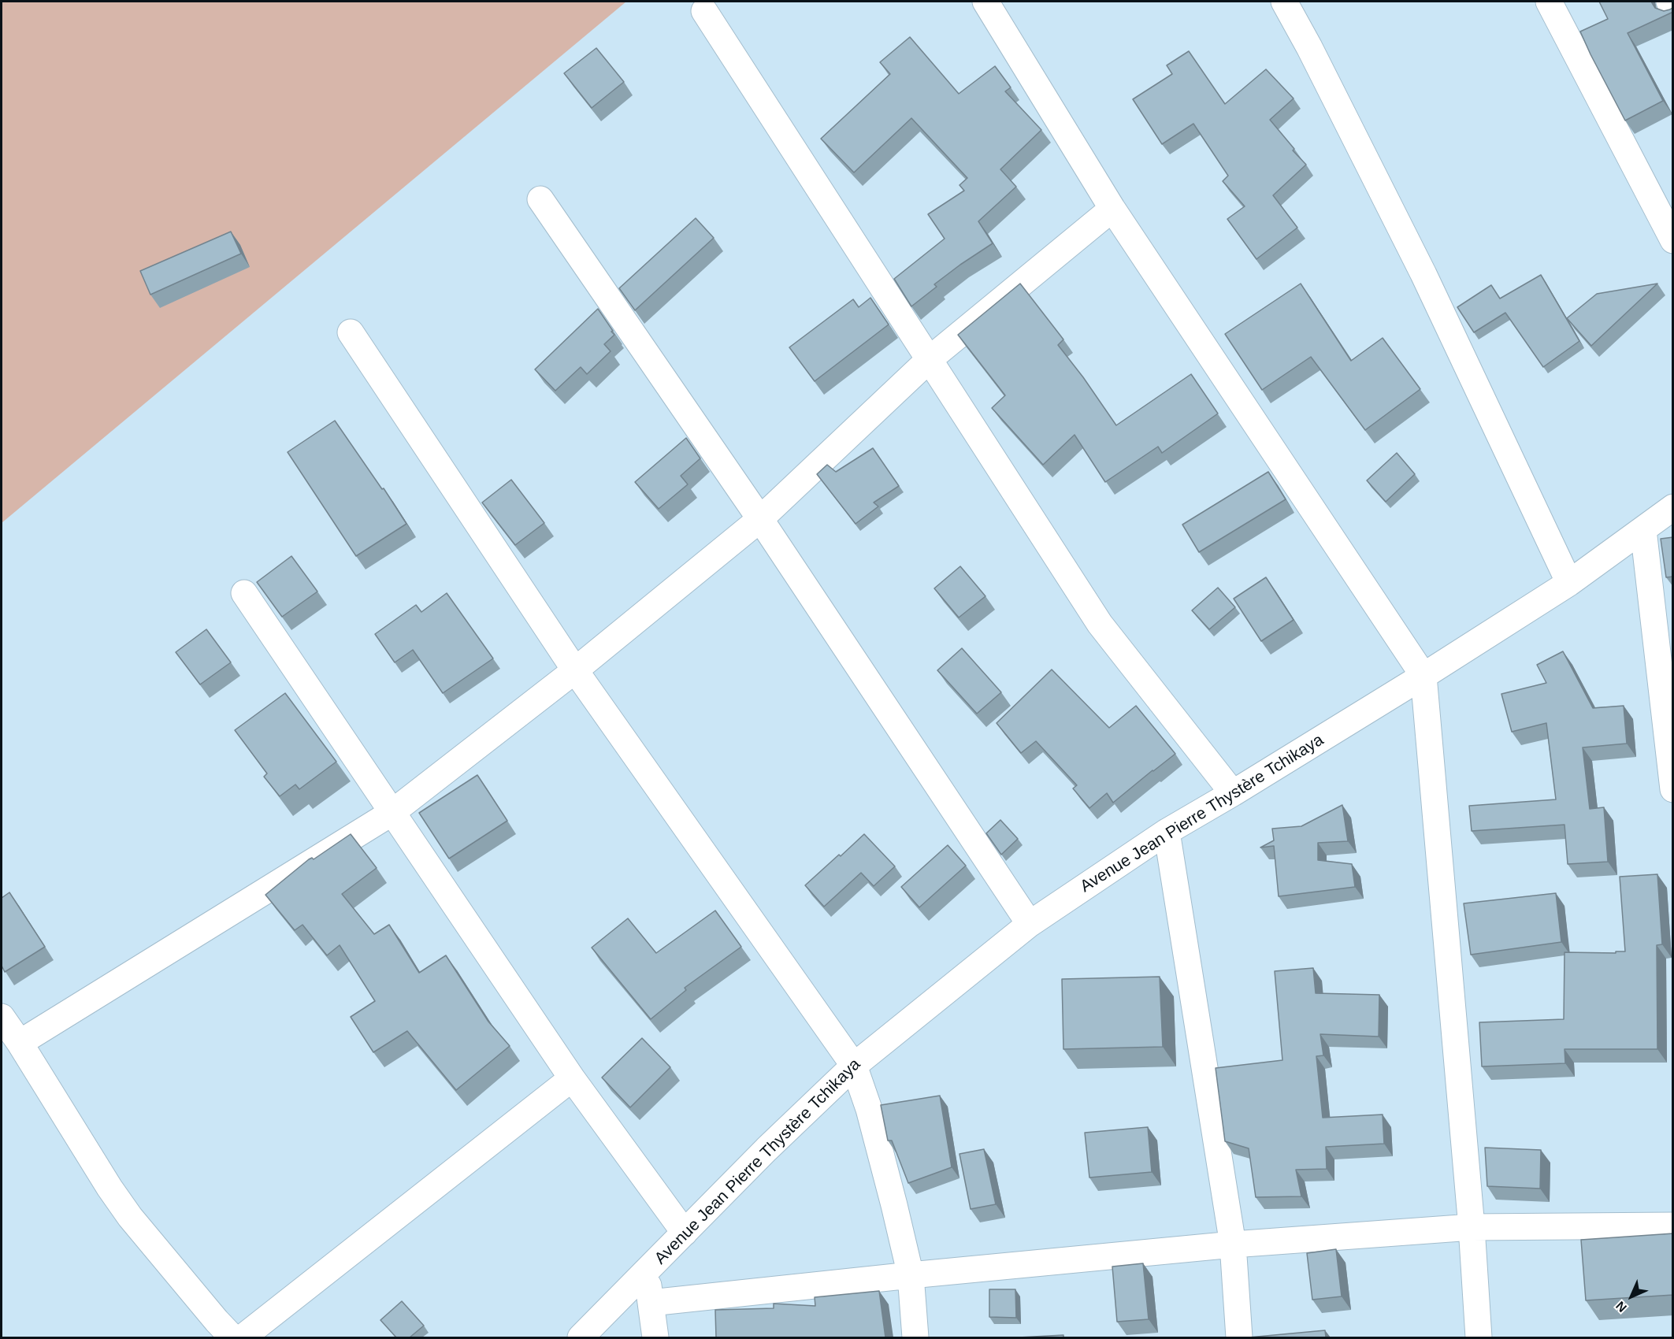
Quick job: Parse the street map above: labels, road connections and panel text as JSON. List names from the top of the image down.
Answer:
{
  "streets": {
    "street": ["Avenue Jean Pierre Thystère Tchikaya"]
  },
  "north": "bottom left"
}
